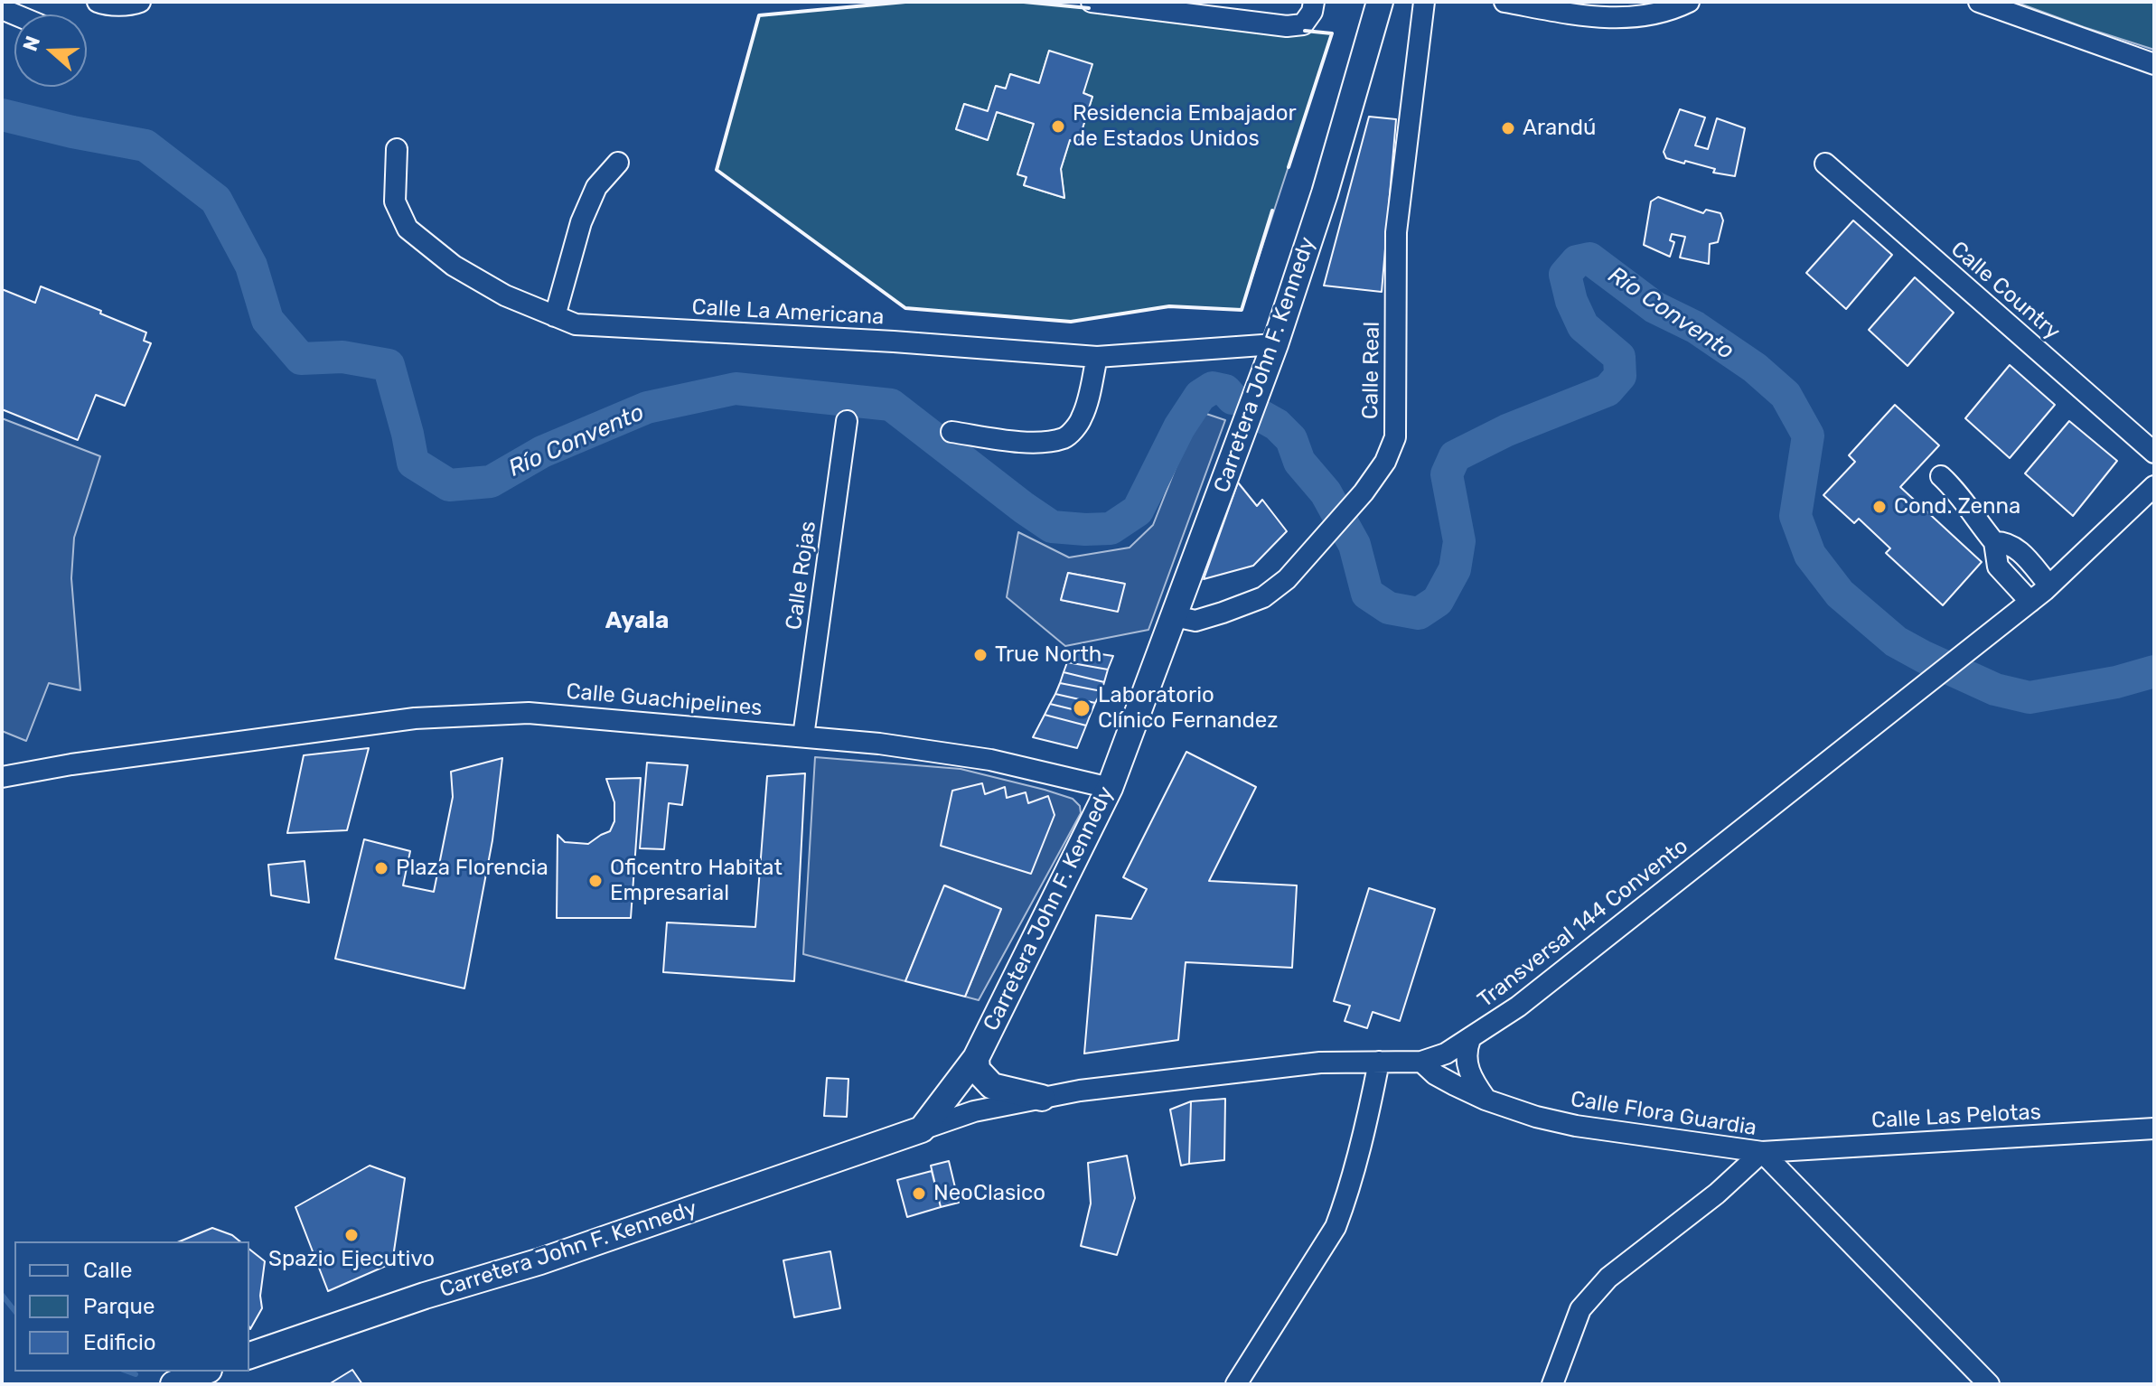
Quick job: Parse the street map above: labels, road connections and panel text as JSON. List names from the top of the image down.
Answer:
{
  "streets": {
    "main road": ["Carretera John F. Kennedy"],
    "street": [
      "Calle Country",
      "Calle La Americana",
      "Calle Real",
      "Calle Rojas",
      "Calle Guachipelines",
      "Transversal 144 Convento",
      "Calle Flora Guardia",
      "Calle Las Pelotas"
    ]
  },
  "crossings": [
    ["Calle La Americana", "Carretera John F. Kennedy"],
    ["Carretera John F. Kennedy", "Calle Real"],
    ["Carretera John F. Kennedy", "Calle Guachipelines"],
    ["Carretera John F. Kennedy", "Transversal 144 Convento"],
    ["Calle Rojas", "Calle Guachipelines"],
    ["Transversal 144 Convento", "Calle Flora Guardia"],
    ["Calle Flora Guardia", "Calle Las Pelotas"]
  ],
  "districts": ["Ayala"],
  "water": ["Río Convento"],
  "places": [
    "Residencia Embajador de Estados Unidos",
    "Arandú",
    "Cond. Zenna",
    "True North",
    "Laboratorio Clínico Fernandez",
    "Plaza Florencia",
    "Oficentro Habitat Empresarial",
    "NeoClasico",
    "Spazio Ejecutivo"
  ],
  "legend": ["Calle", "Parque", "Edificio"],
  "north": "left"
}
